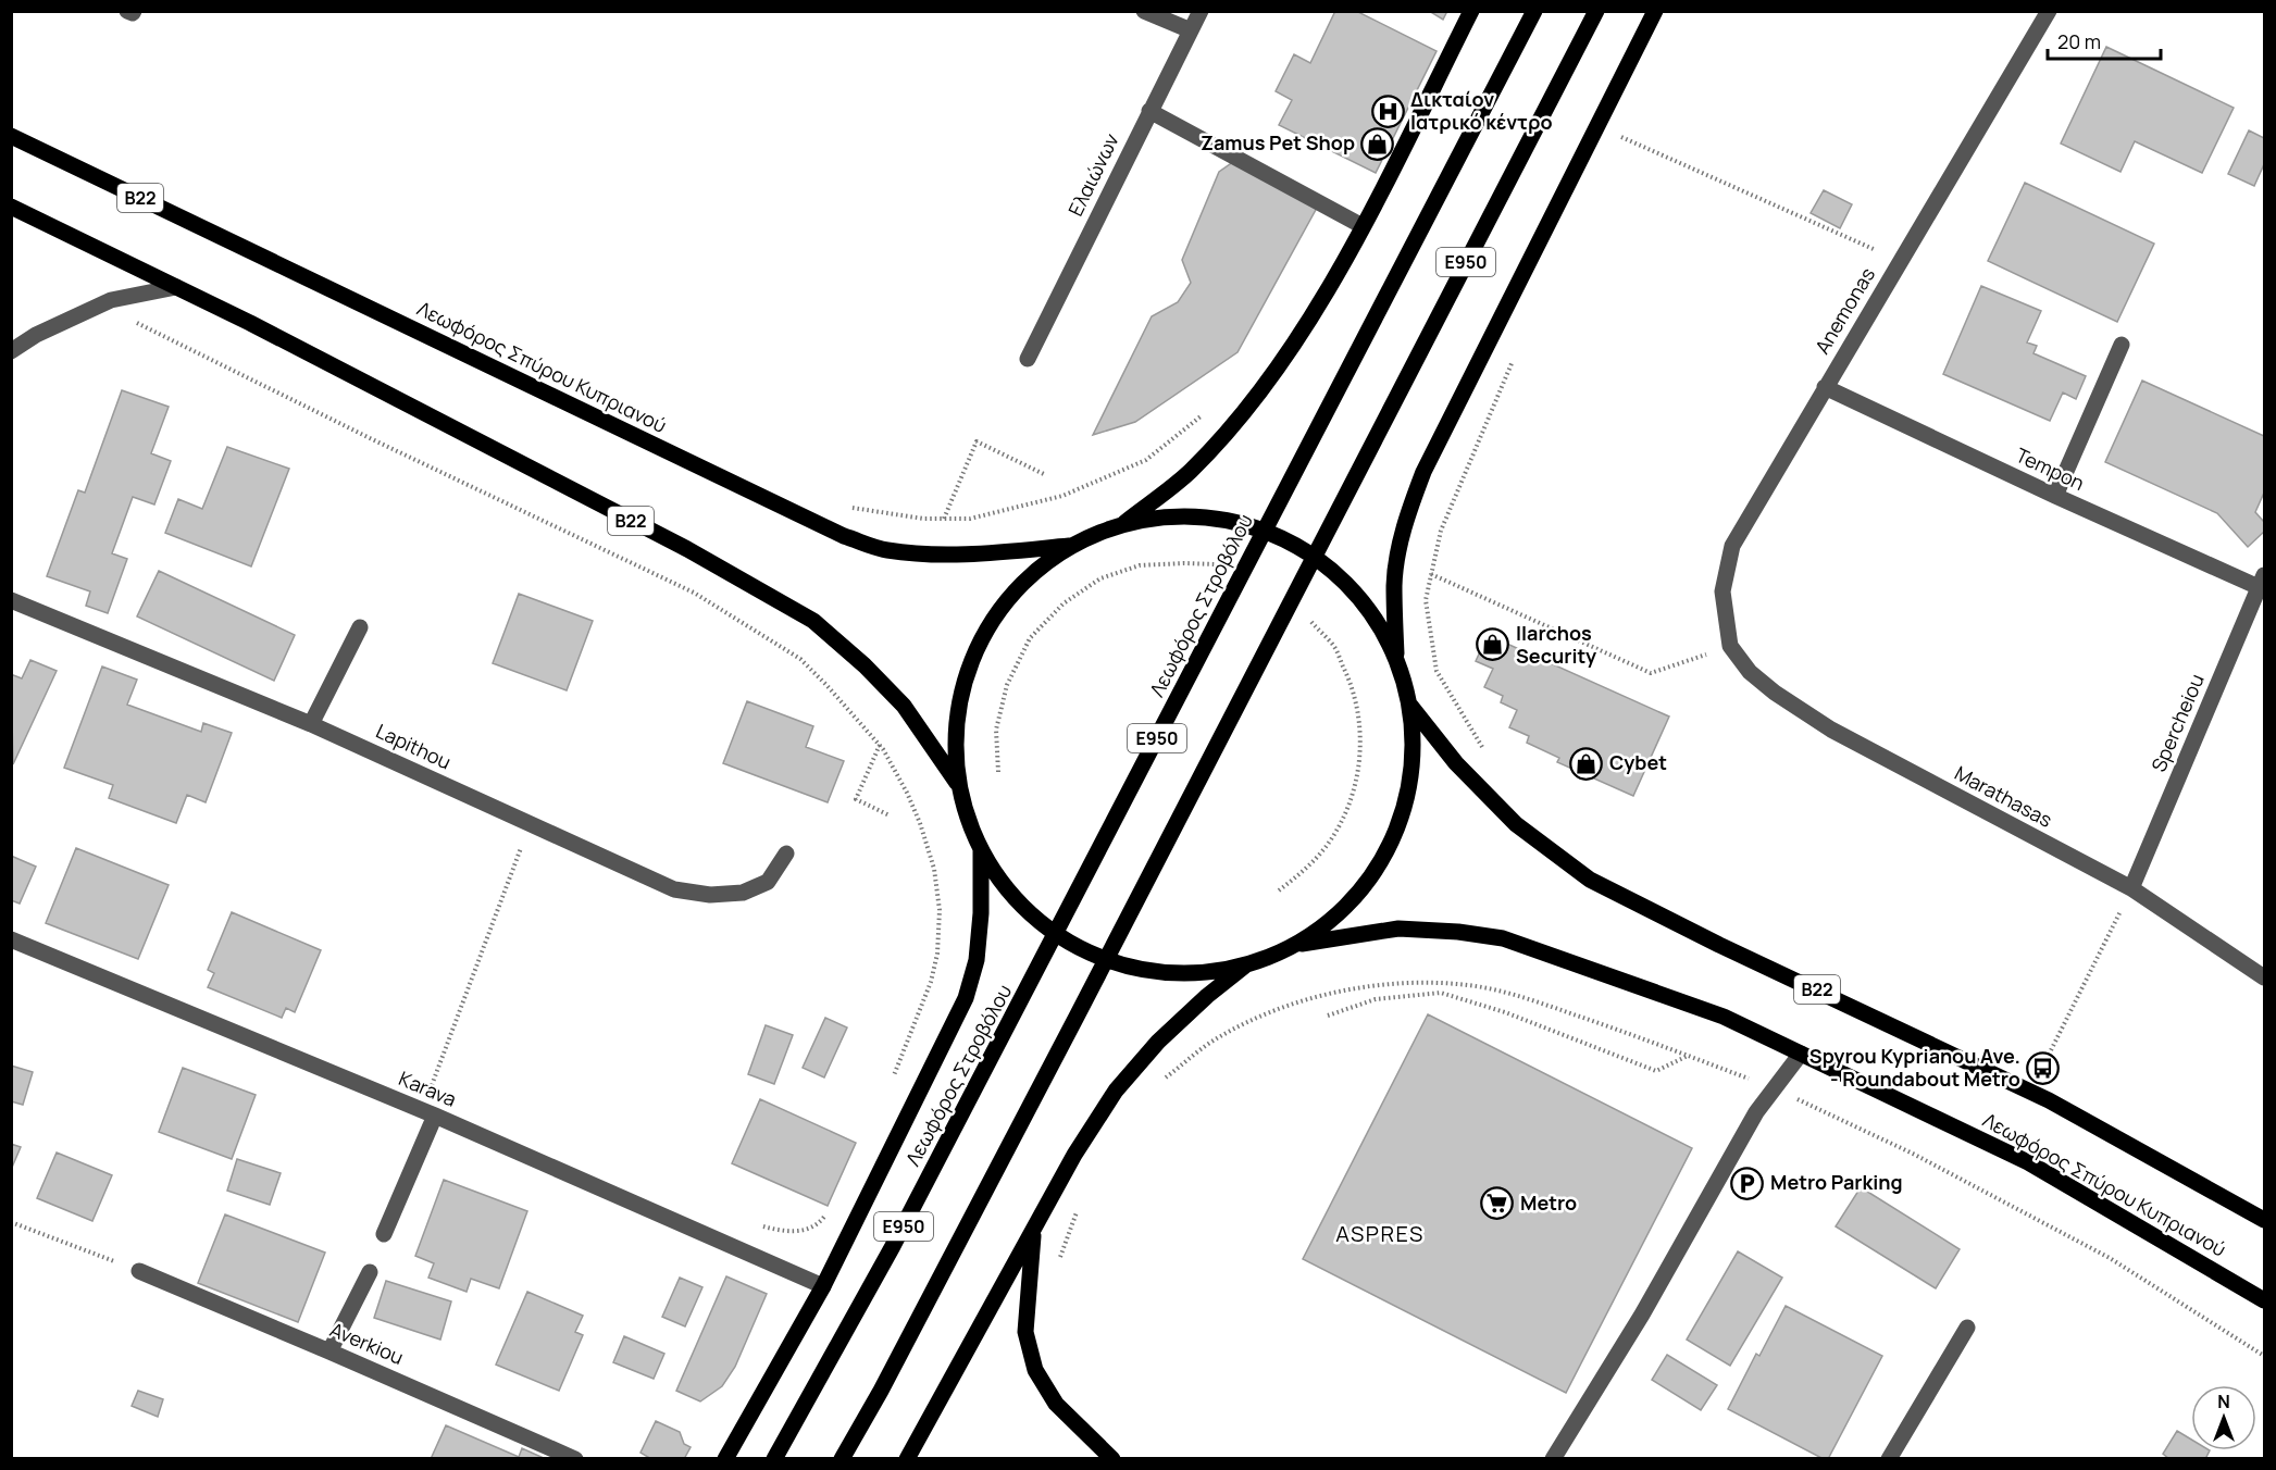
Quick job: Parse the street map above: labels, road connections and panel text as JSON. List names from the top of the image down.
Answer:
{
  "streets": {
    "main road": [
      "B22",
      "E950",
      "Λεωφόρος Σπύρου Κυπριανού",
      "Λεωφόρος Στροβόλου"
    ],
    "street": [
      "Ελαιώνων",
      "Anemonas",
      "Tempon",
      "Spercheiou",
      "Lapithou",
      "Marathasas",
      "Karava",
      "Averkiou"
    ]
  },
  "crossings": [
    ["E950", "Karava"],
    ["Anemonas", "Tempon"],
    ["Anemonas", "Marathasas"],
    ["Tempon", "Spercheiou"],
    ["Spercheiou", "Marathasas"]
  ],
  "districts": ["ASPRES"],
  "places": {
    "hospital": ["Δικταίον Ιατρικό κέντρο"],
    "shop": ["Zamus Pet Shop", "Ilarchos Security", "Cybet"],
    "bus stop": ["Spyrou Kyprianou Ave. - Roundabout Metro"],
    "parking": ["Metro Parking"],
    "supermarket": ["Metro"]
  },
  "scale_bar": "20 m",
  "north": "top"
}
